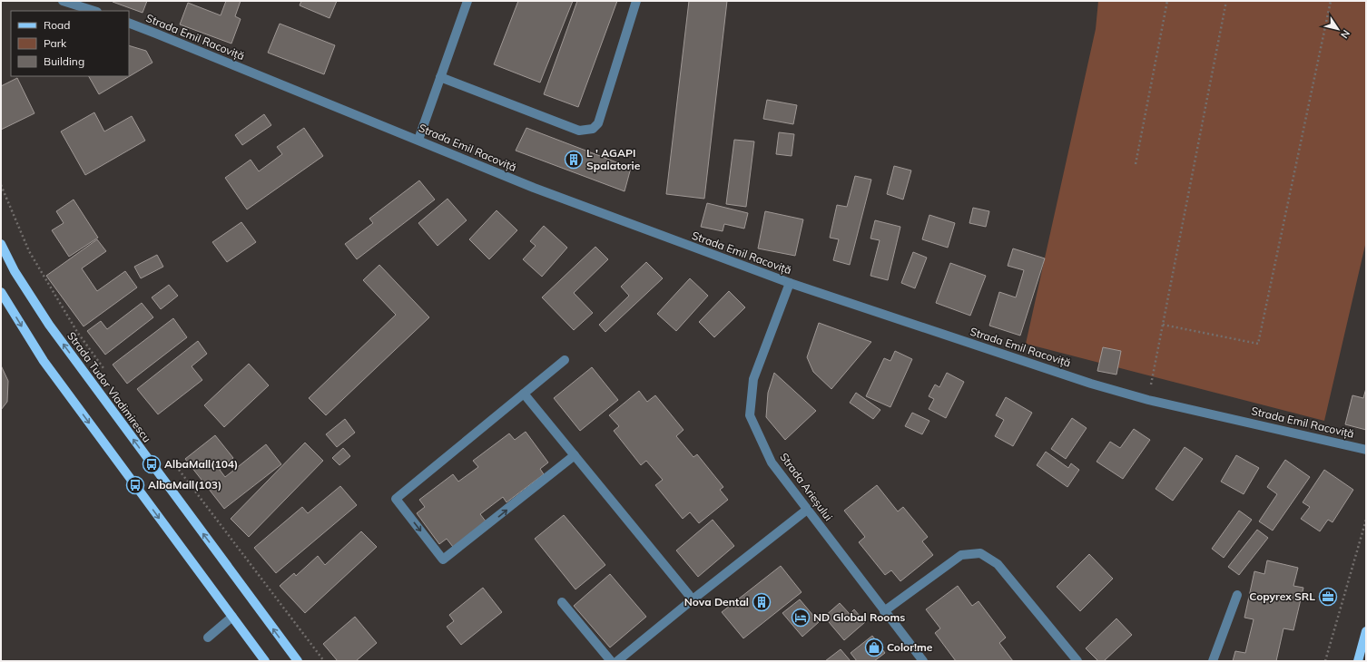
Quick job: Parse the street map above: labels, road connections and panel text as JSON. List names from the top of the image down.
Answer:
{
  "streets": {
    "main road": ["Strada Tudor Vladimirescu"],
    "street": ["Strada Emil Racoviță", "Strada Arieșului"]
  },
  "crossings": [
    ["Strada Emil Racoviță", "Strada Arieșului"]
  ],
  "places": {
    "building": ["L ' AGAPI Spalatorie", "Nova Dental"],
    "bus stop": ["AlbaMall(104)", "AlbaMall(103)"],
    "office": ["Copyrex SRL"],
    "hotel": ["ND Global Rooms"],
    "shop": ["Color!me"]
  },
  "legend": ["Road", "Park", "Building"],
  "north": "bottom right"
}
